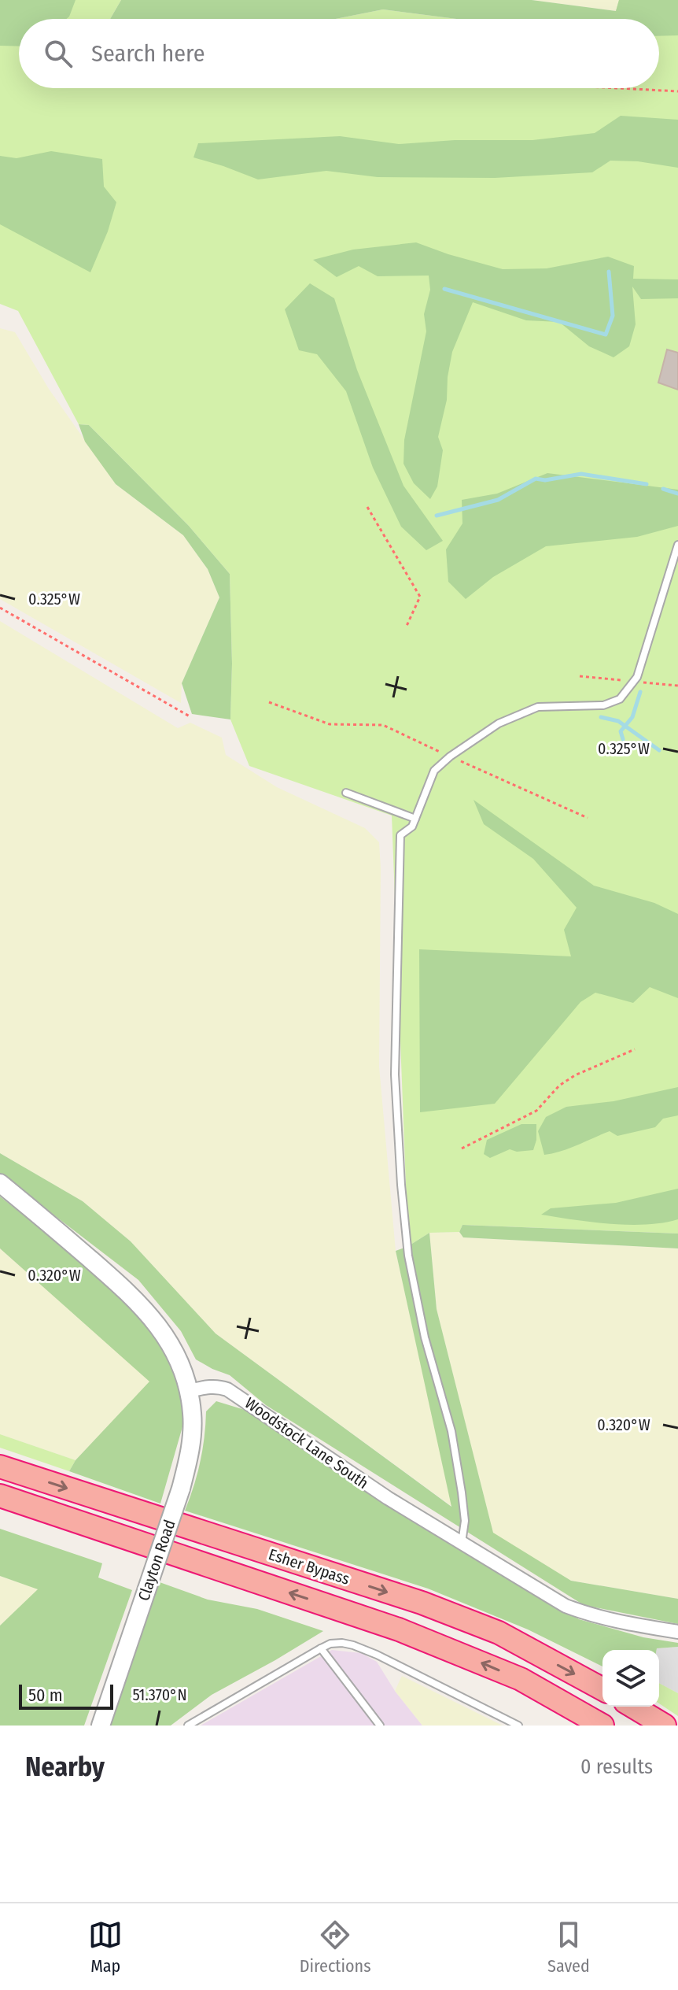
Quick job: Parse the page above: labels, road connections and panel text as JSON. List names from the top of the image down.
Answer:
{
  "streets": {
    "highway": ["Esher Bypass"],
    "street": ["Woodstock Lane South", "Clayton Road"]
  },
  "crossings": [
    ["Woodstock Lane South", "Clayton Road"]
  ],
  "scale_bar": "50 m",
  "page": {
    "search": "Search here",
    "scale": "50 m",
    "heading": ["Nearby", "0 results"],
    "nav": ["Map", "Directions", "Saved"]
  },
  "coordinates": ["0.325°W", "0.320°W", "51.370°N"]
}
